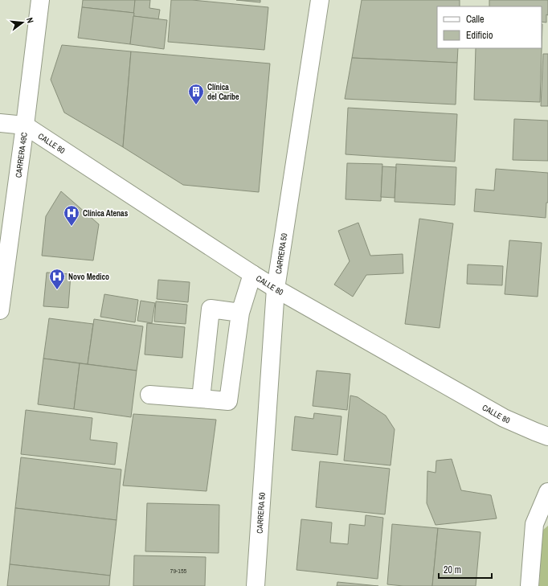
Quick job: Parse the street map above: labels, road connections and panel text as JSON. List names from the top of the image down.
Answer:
{
  "streets": {
    "street": ["CALLE 80", "CARRERA 49C", "CARRERA 50"]
  },
  "crossings": [
    ["CALLE 80", "CARRERA 49C"],
    ["CALLE 80", "CARRERA 50"]
  ],
  "places": {
    "building": ["Clínica del Caribe"],
    "hospital": ["Clínica Atenas", "Novo Medico"]
  },
  "house_numbers": ["79-155"],
  "legend": ["Calle", "Edificio"],
  "scale_bar": "20 m",
  "north": "right"
}
